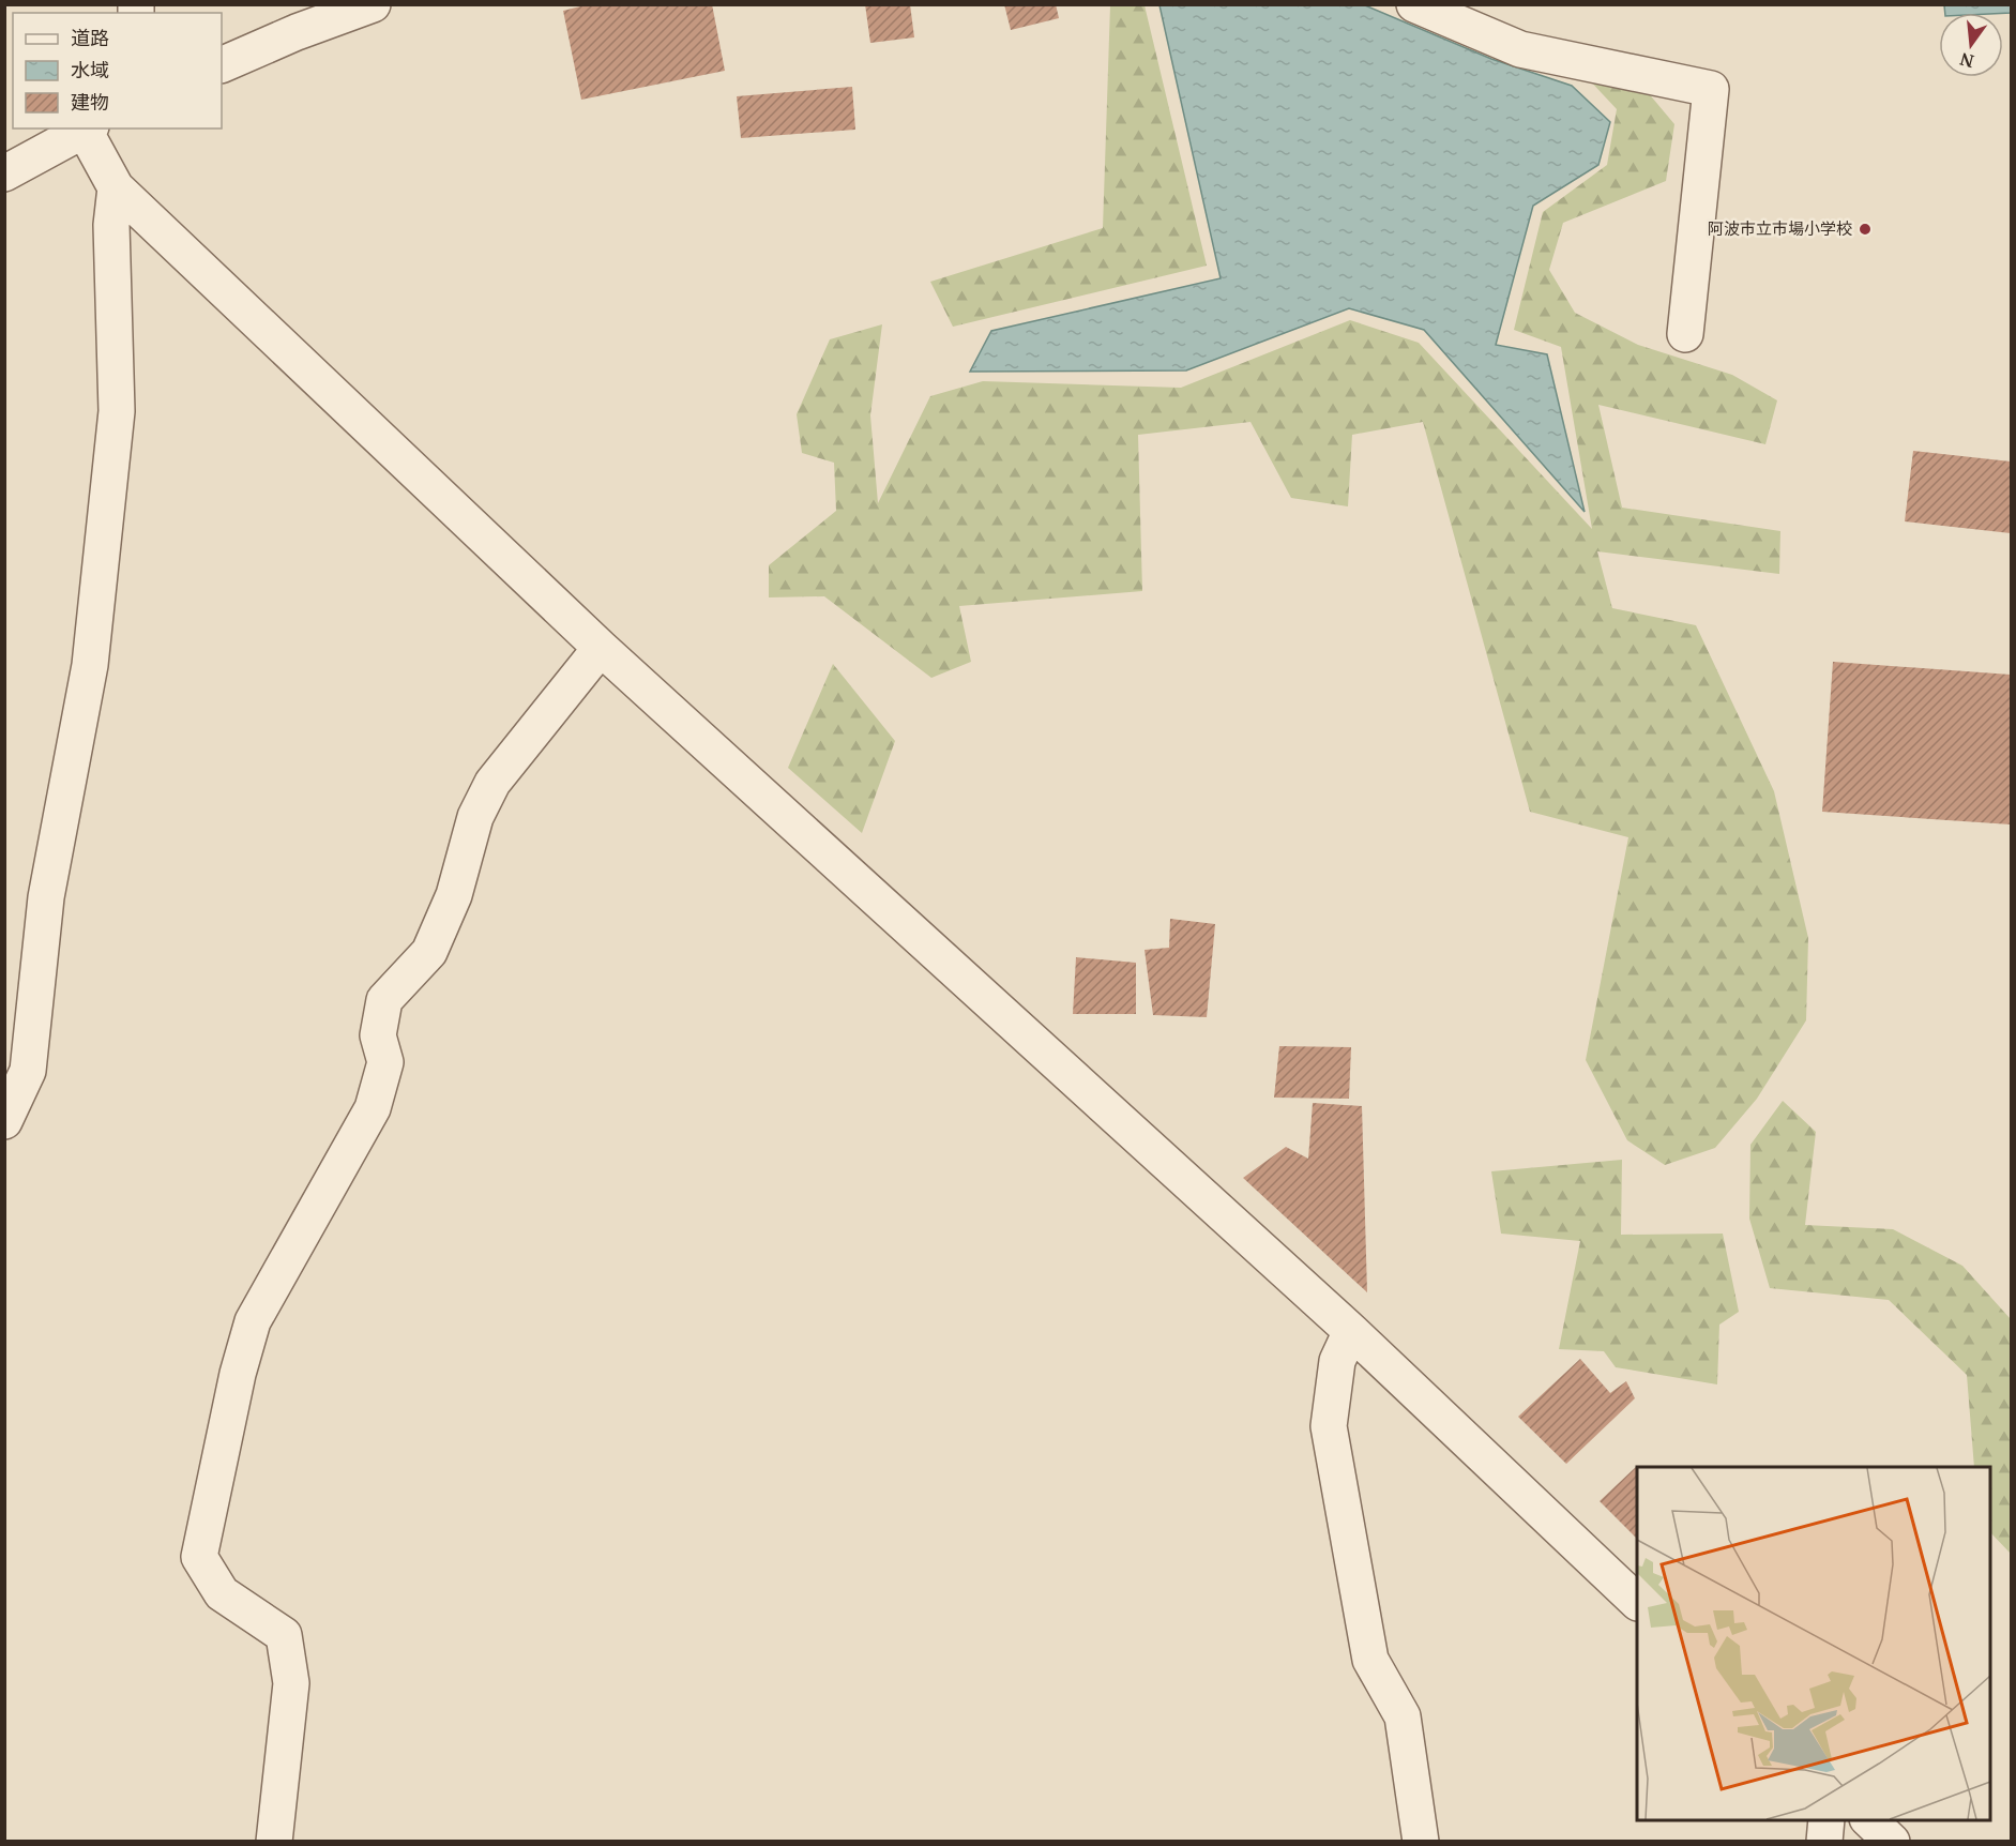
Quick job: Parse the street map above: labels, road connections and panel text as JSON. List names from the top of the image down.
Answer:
{
  "places": ["阿波市立市場小学校"],
  "legend": ["道路", "水域", "建物"],
  "north": "bottom"
}
